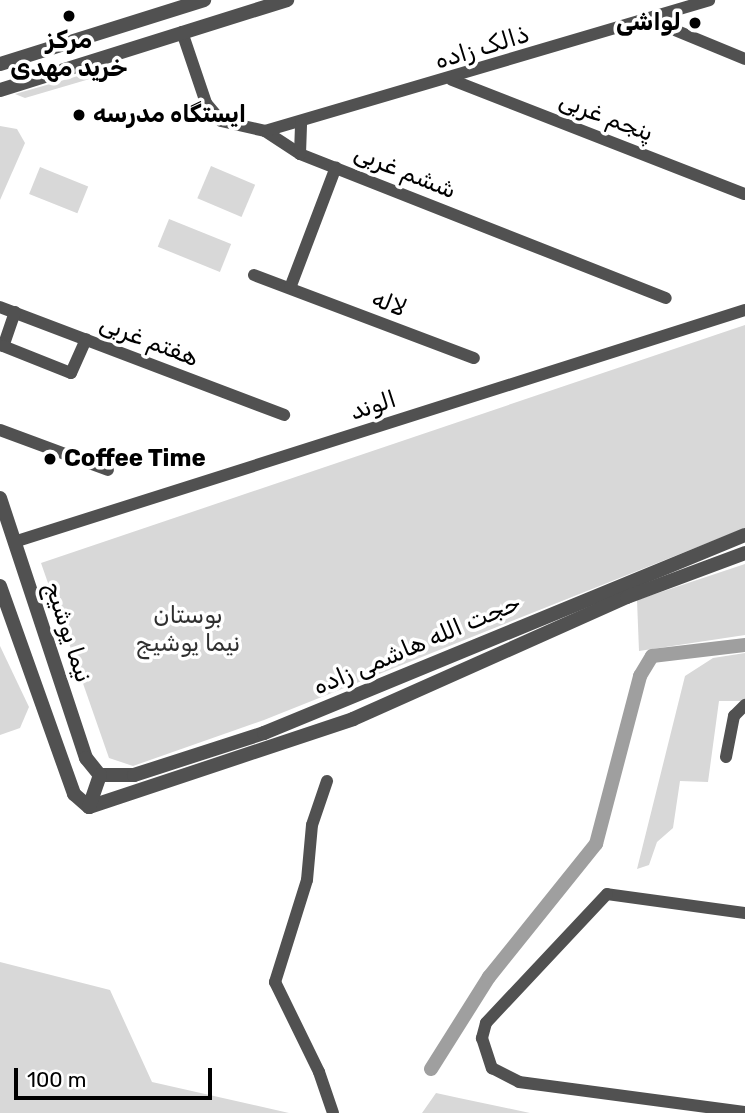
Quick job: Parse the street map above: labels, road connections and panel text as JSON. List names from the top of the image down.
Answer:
{
  "streets": {
    "street": [
      "ذالک زاده",
      "پنجم غربی",
      "ششم غربی",
      "لاله",
      "هفتم غربی",
      "الوند",
      "نیما یوشیج",
      "حجت الله هاشمی زاده"
    ]
  },
  "crossings": [
    ["ذالک زاده", "پنجم غربی"],
    ["ذالک زاده", "ششم غربی"],
    ["الوند", "نیما یوشیج"],
    ["نیما یوشیج", "حجت الله هاشمی زاده"]
  ],
  "parks": ["بوستان نیما یوشیج"],
  "places": [
    "مرکز خرید مهدی",
    "لواشی",
    "ایستگاه مدرسه",
    "Coffee Time"
  ],
  "scale_bar": "100 m"
}
